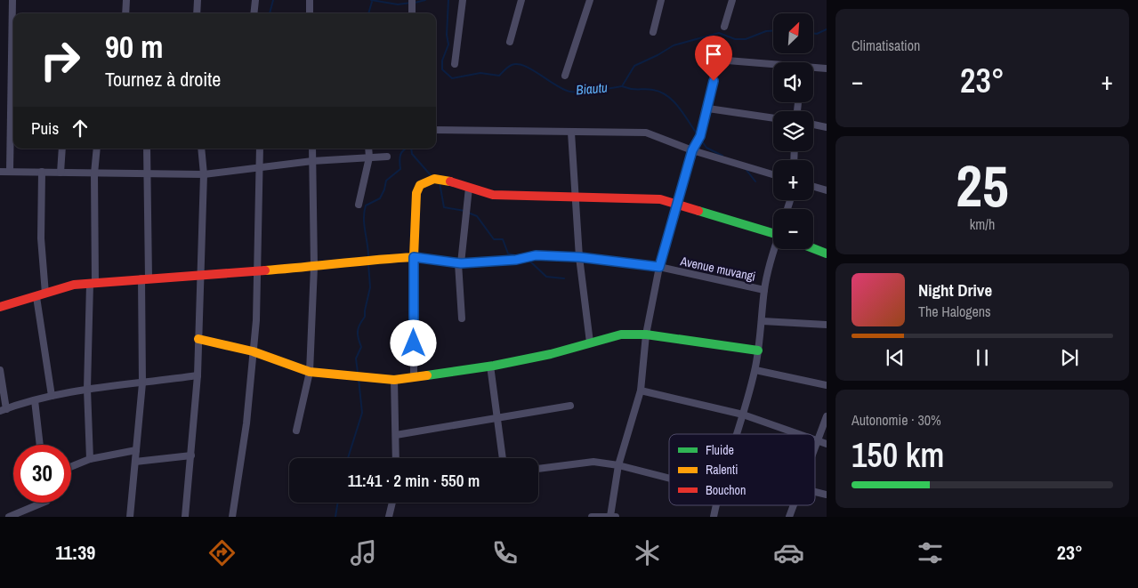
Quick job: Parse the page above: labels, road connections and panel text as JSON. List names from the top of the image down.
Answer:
{
  "streets": {
    "street": ["Avenue muvangi"]
  },
  "water": ["Biautu"],
  "legend": ["Fluide", "Ralenti", "Bouchon"],
  "north": "top right",
  "page": {
    "tile": [
      "Climatisation",
      ["25", "km/h"],
      ["Autonomie · 30%", "150 km"]
    ],
    "map_buttons": ["+", "−"],
    "turn": ["90 m", "Tournez à droite"],
    "heat": ["−", "23°", "+"],
    "then": "Puis",
    "song": ["Night Drive", "The Halogens"],
    "limit": "30",
    "trip": "11:41 · 2 min · 550 m",
    "tabs": ["11:39", "23°"]
  }
}
